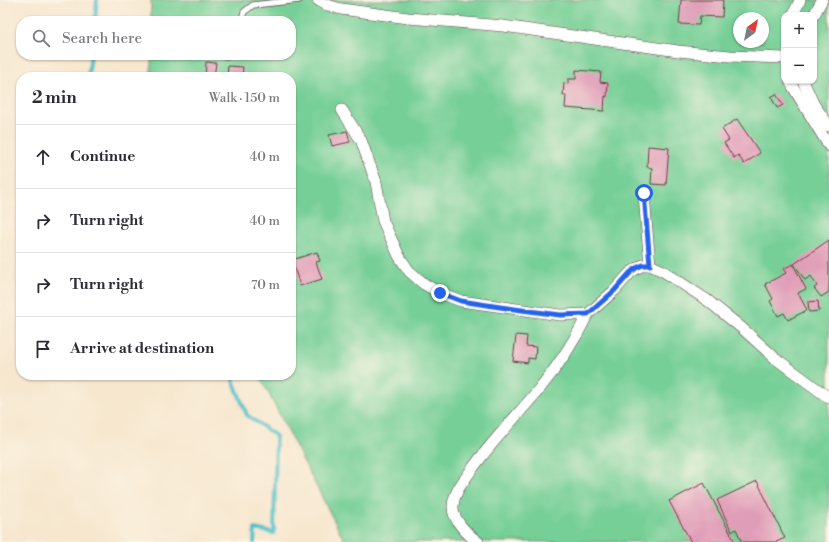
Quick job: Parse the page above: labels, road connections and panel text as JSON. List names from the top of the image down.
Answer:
{
  "north": "top right",
  "page": {
    "map_buttons": ["+", "−"],
    "search": "Search here",
    "heading": ["2 min", "Walk · 150 m"],
    "list": [
      ["Continue", "40 m"],
      ["Turn right", "40 m"],
      ["Turn right", "70 m"],
      "Arrive at destination"
    ]
  }
}
